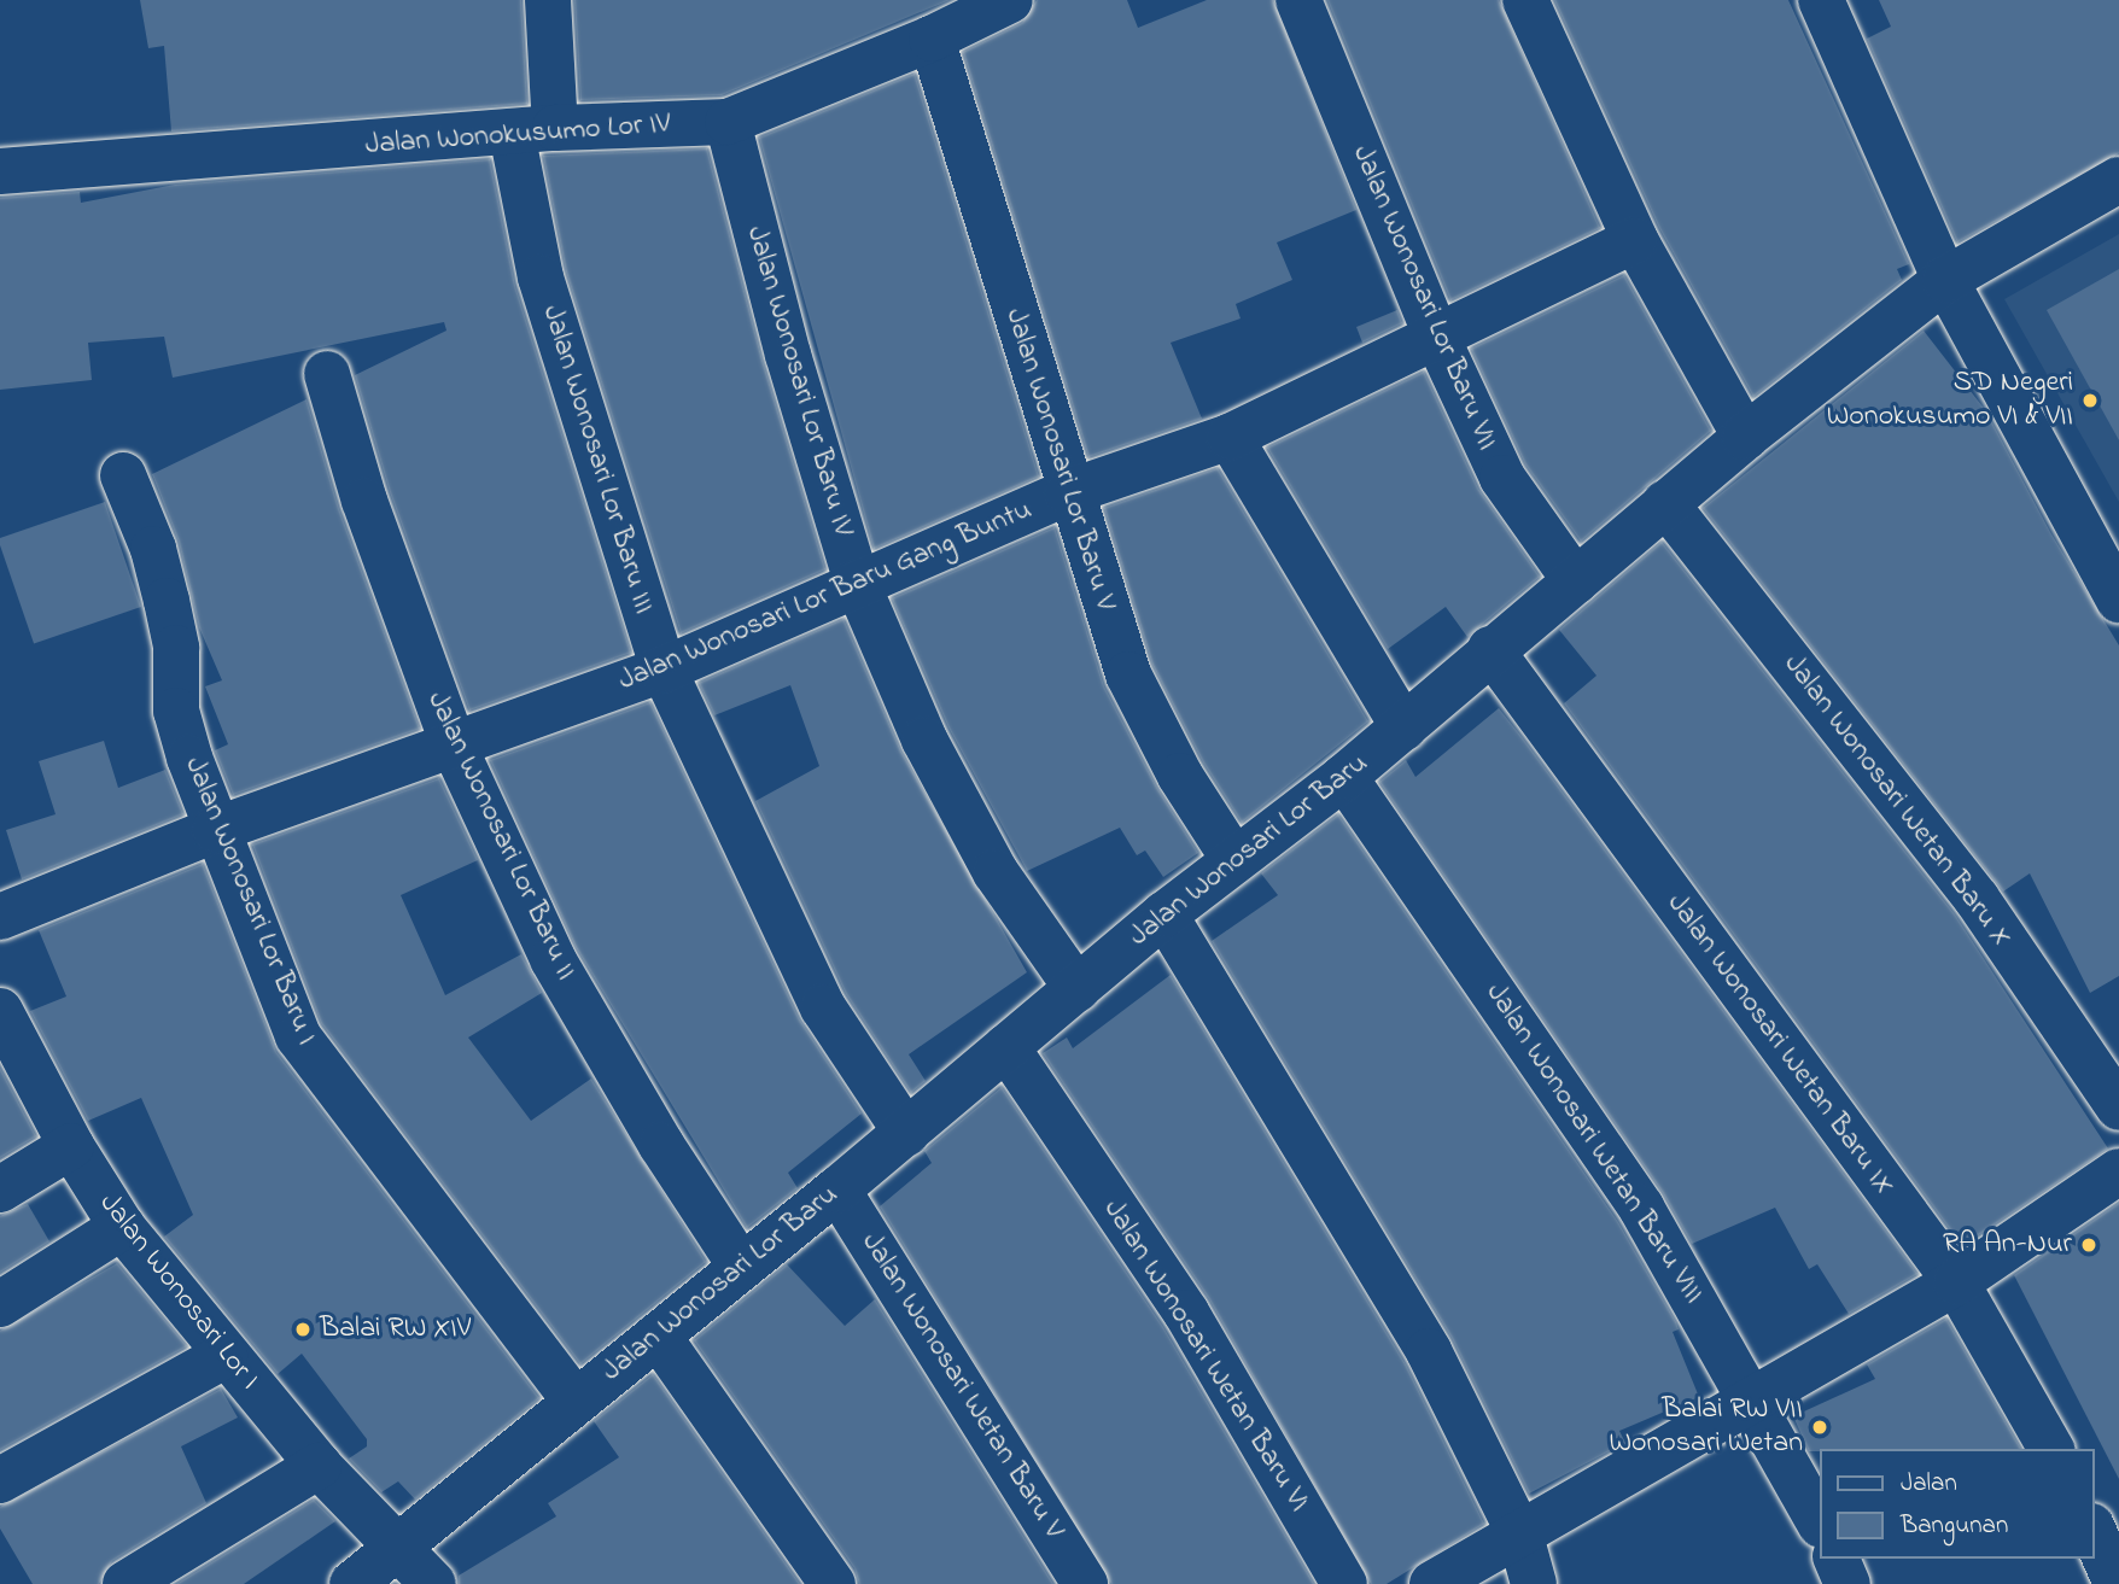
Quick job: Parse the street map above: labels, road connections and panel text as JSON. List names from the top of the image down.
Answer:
{
  "streets": {
    "street": [
      "Jalan Wonokusumo Lor IV",
      "Jalan Wonosari Lor Baru VII",
      "Jalan Wonosari Lor Baru IV",
      "Jalan Wonosari Lor Baru III",
      "Jalan Wonosari Lor Baru V",
      "Jalan Wonosari Lor Baru Gang Buntu",
      "Jalan Wonosari Wetan Baru X",
      "Jalan Wonosari Lor Baru II",
      "Jalan Wonosari Lor Baru",
      "Jalan Wonosari Lor Baru I",
      "Jalan Wonosari Wetan Baru IX",
      "Jalan Wonosari Wetan Baru VIII",
      "Jalan Wonosari Lor I",
      "Jalan Wonosari Wetan Baru VI",
      "Jalan Wonosari Wetan Baru V"
    ]
  },
  "crossings": [
    ["Jalan Wonokusumo Lor IV", "Jalan Wonosari Lor Baru IV"],
    ["Jalan Wonokusumo Lor IV", "Jalan Wonosari Lor Baru III"],
    ["Jalan Wonokusumo Lor IV", "Jalan Wonosari Lor Baru V"],
    ["Jalan Wonosari Lor Baru VII", "Jalan Wonosari Lor Baru Gang Buntu"],
    ["Jalan Wonosari Lor Baru VII", "Jalan Wonosari Lor Baru"],
    ["Jalan Wonosari Lor Baru IV", "Jalan Wonosari Lor Baru Gang Buntu"],
    ["Jalan Wonosari Lor Baru IV", "Jalan Wonosari Lor Baru"],
    ["Jalan Wonosari Lor Baru III", "Jalan Wonosari Lor Baru Gang Buntu"],
    ["Jalan Wonosari Lor Baru III", "Jalan Wonosari Lor Baru"],
    ["Jalan Wonosari Lor Baru V", "Jalan Wonosari Lor Baru Gang Buntu"],
    ["Jalan Wonosari Lor Baru V", "Jalan Wonosari Lor Baru"],
    ["Jalan Wonosari Lor Baru Gang Buntu", "Jalan Wonosari Lor Baru II"],
    ["Jalan Wonosari Lor Baru Gang Buntu", "Jalan Wonosari Lor Baru I"],
    ["Jalan Wonosari Wetan Baru X", "Jalan Wonosari Lor Baru"],
    ["Jalan Wonosari Lor Baru II", "Jalan Wonosari Lor Baru"],
    ["Jalan Wonosari Lor Baru", "Jalan Wonosari Lor Baru I"],
    ["Jalan Wonosari Lor Baru", "Jalan Wonosari Wetan Baru IX"],
    ["Jalan Wonosari Lor Baru", "Jalan Wonosari Wetan Baru VIII"],
    ["Jalan Wonosari Lor Baru", "Jalan Wonosari Lor I"],
    ["Jalan Wonosari Lor Baru", "Jalan Wonosari Wetan Baru VI"],
    ["Jalan Wonosari Lor Baru", "Jalan Wonosari Wetan Baru V"]
  ],
  "places": [
    "SD Negeri Wonokusumo VI & VII",
    "RA An-Nur",
    "Balai RW XIV",
    "Balai RW VII Wonosari Wetan"
  ],
  "legend": ["Jalan", "Bangunan"]
}
